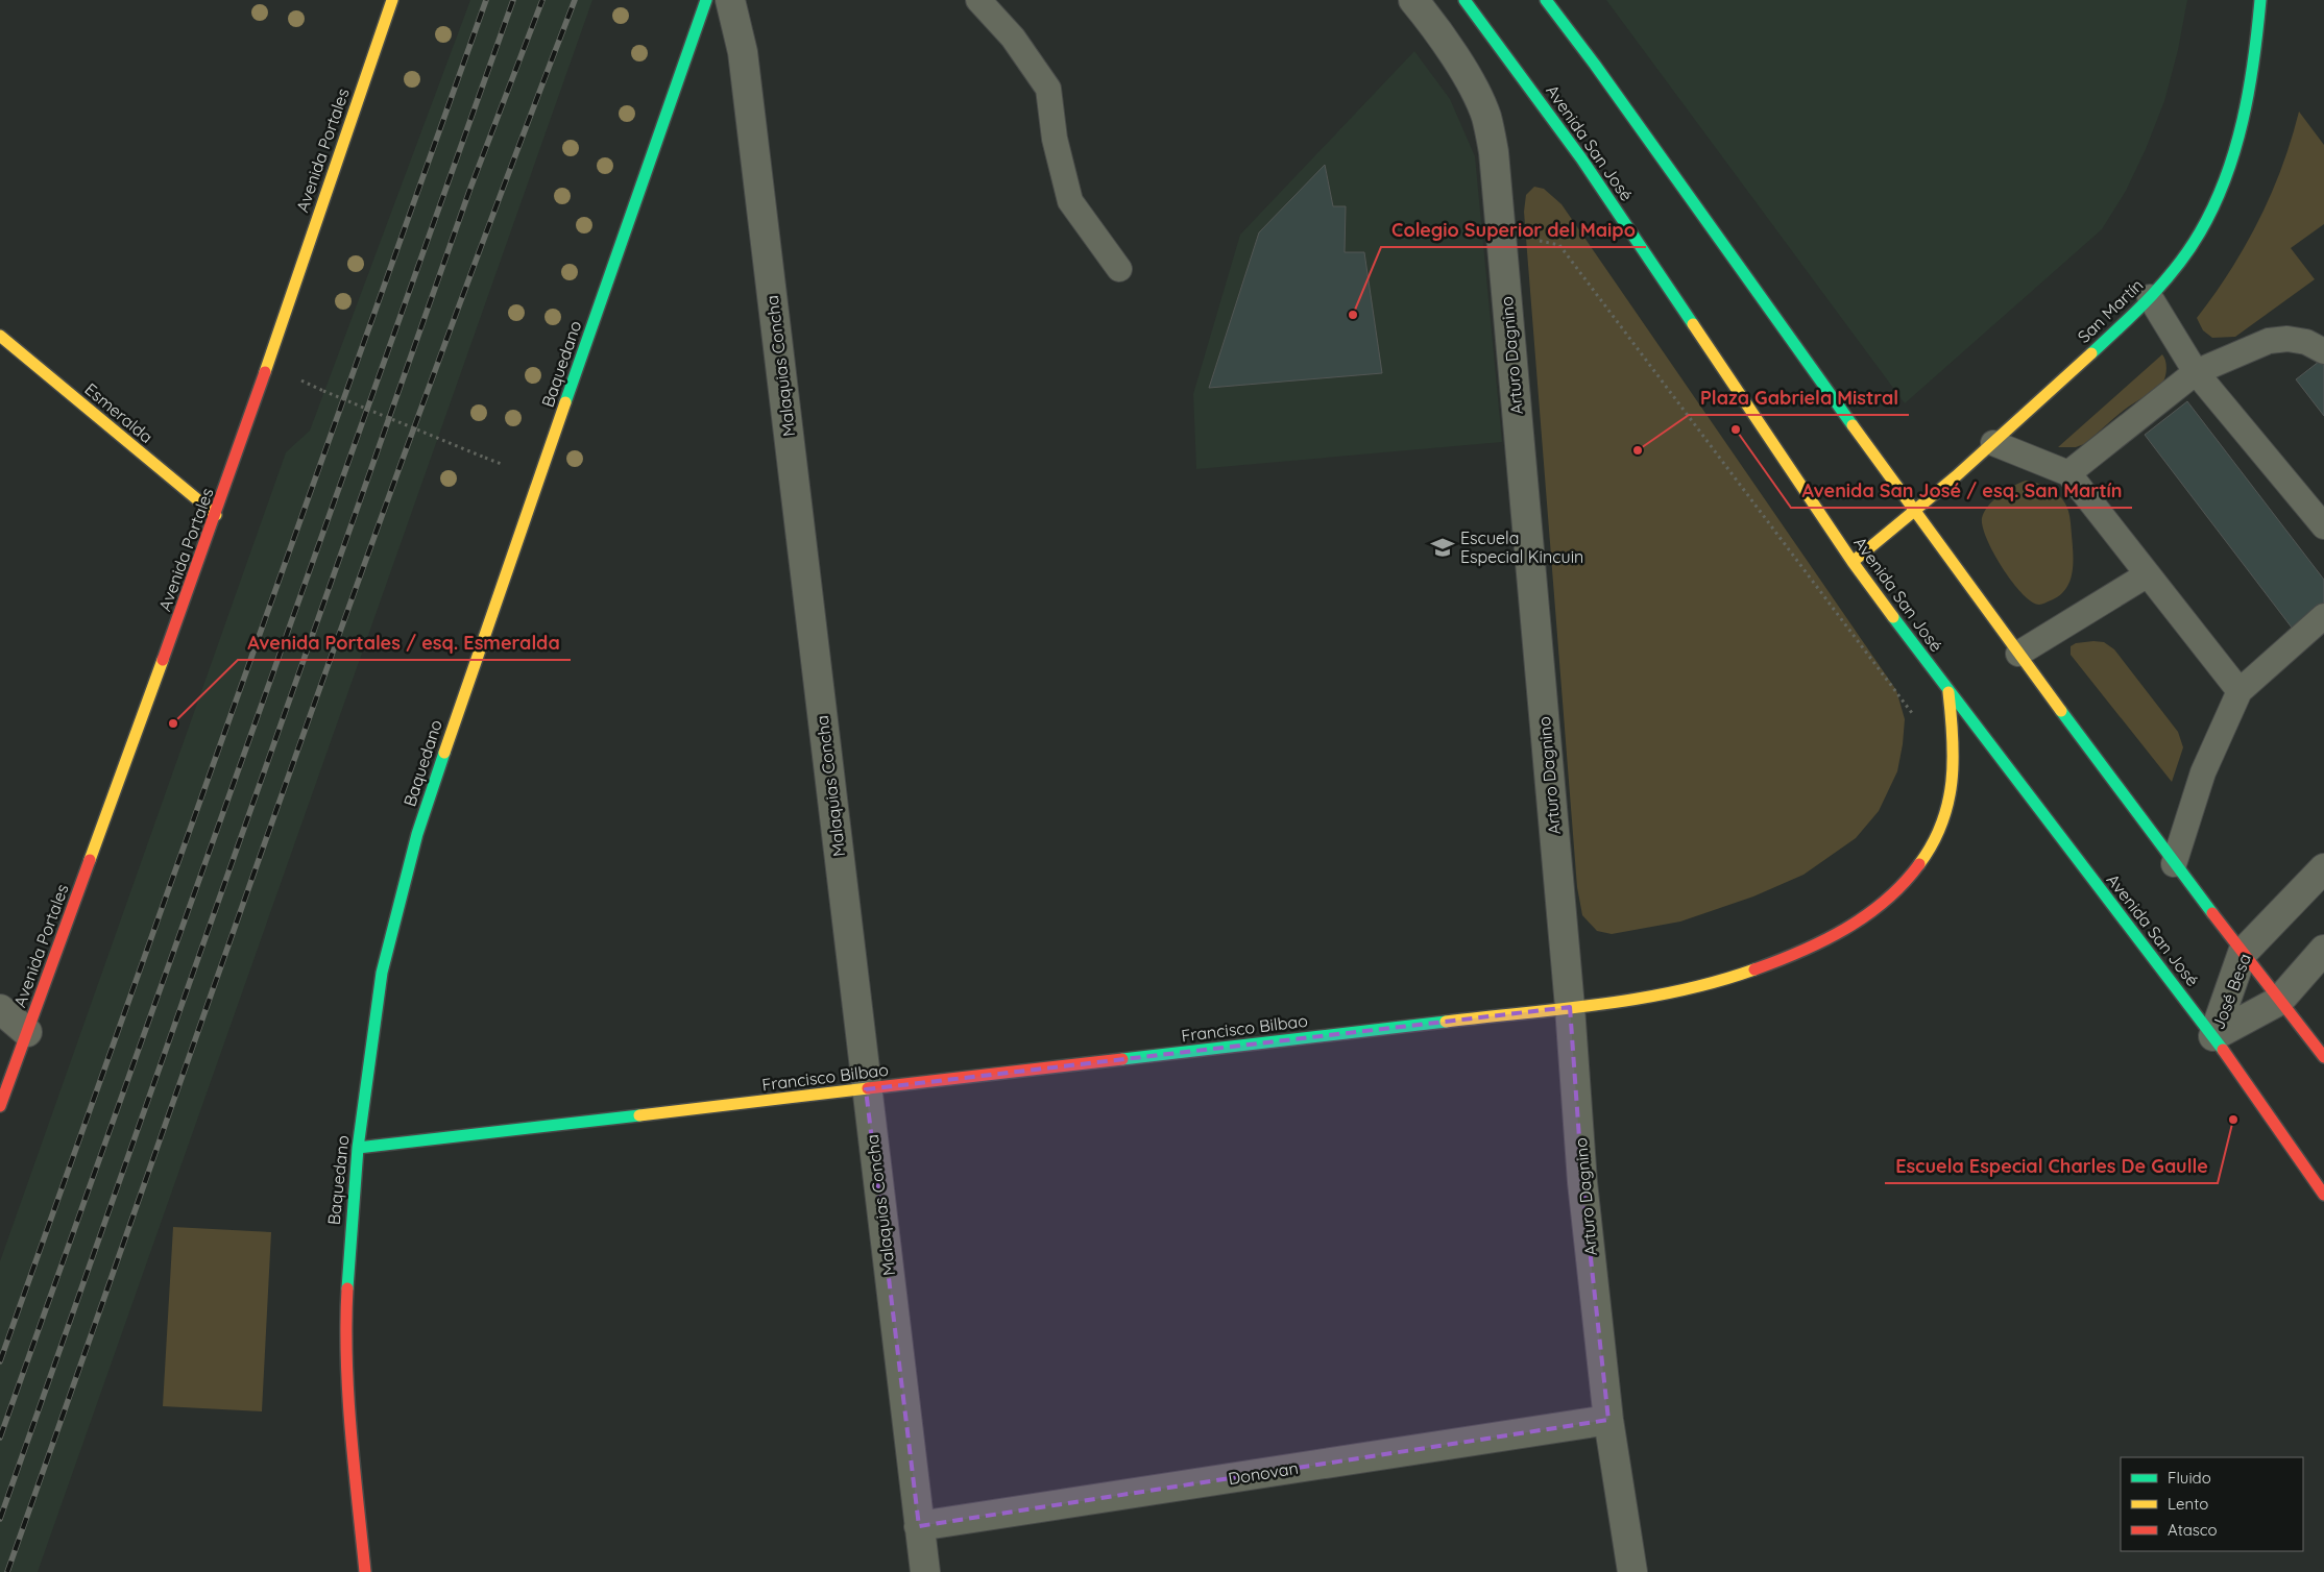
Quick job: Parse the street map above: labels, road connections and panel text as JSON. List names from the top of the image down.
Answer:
{
  "streets": {
    "street": [
      "Avenida San José",
      "Avenida Portales",
      "San Martín",
      "Arturo Dagnino",
      "Baquedano",
      "Malaquias Concha",
      "Esmeralda",
      "José Besa",
      "Francisco Bilbao",
      "Donovan"
    ]
  },
  "crossings": [
    ["Avenida San José", "San Martín"],
    ["Avenida San José", "José Besa"],
    ["Avenida San José", "Francisco Bilbao"],
    ["Avenida Portales", "Esmeralda"],
    ["Arturo Dagnino", "Francisco Bilbao"],
    ["Arturo Dagnino", "Donovan"],
    ["Baquedano", "Francisco Bilbao"],
    ["Malaquias Concha", "Francisco Bilbao"],
    ["Malaquias Concha", "Donovan"]
  ],
  "places": {
    "other": [
      "Colegio Superior del Maipo",
      "Avenida San José / esq. San Martín",
      "Plaza Gabriela Mistral",
      "Avenida Portales / esq. Esmeralda",
      "Escuela Especial Charles De Gaulle"
    ],
    "school or university": ["Escuela Especial Kincuin"]
  },
  "legend": ["Fluido", "Lento", "Atasco"]
}
